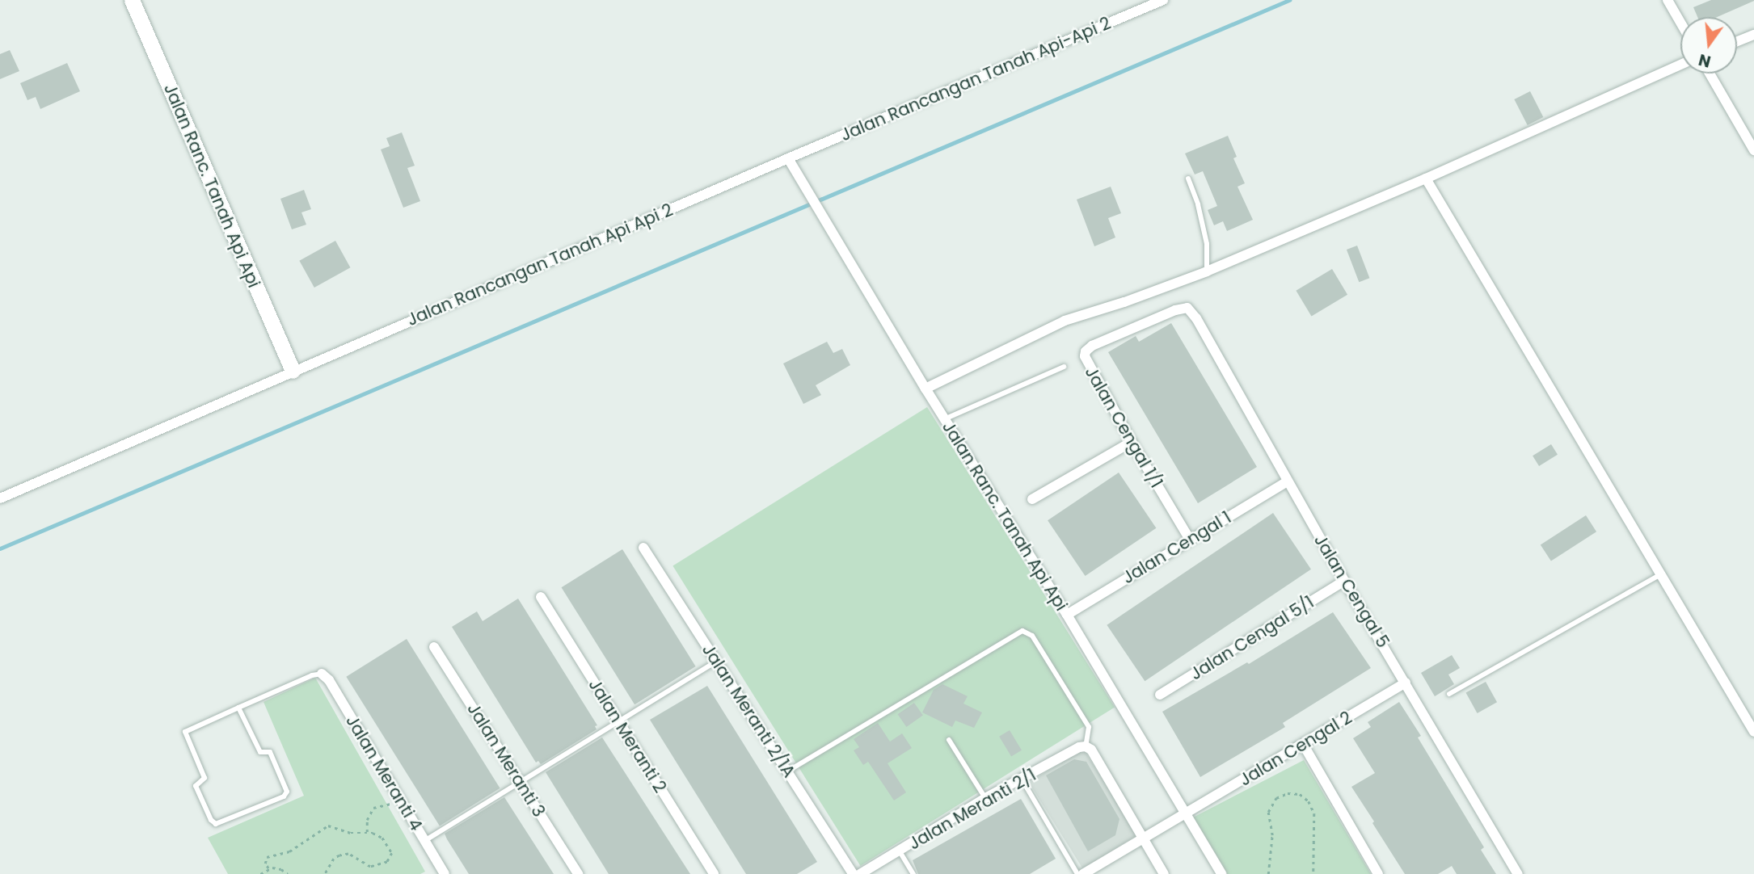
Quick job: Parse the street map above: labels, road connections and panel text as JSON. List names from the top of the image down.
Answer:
{
  "streets": {
    "street": [
      "Jalan Rancangan Tanah Api-Api 2",
      "Jalan Ranc. Tanah Api Api",
      "Jalan Rancangan Tanah Api Api 2",
      "Jalan Cengal 1/1",
      "Jalan Cengal 1",
      "Jalan Cengal 5",
      "Jalan Cengal 5/1",
      "Jalan Meranti 2/1A",
      "Jalan Meranti 2",
      "Jalan Cengal 2",
      "Jalan Meranti 3",
      "Jalan Meranti 4",
      "Jalan Meranti 2/1"
    ]
  },
  "crossings": [
    ["Jalan Rancangan Tanah Api-Api 2", "Jalan Ranc. Tanah Api Api"],
    ["Jalan Rancangan Tanah Api-Api 2", "Jalan Rancangan Tanah Api Api 2"],
    ["Jalan Ranc. Tanah Api Api", "Jalan Rancangan Tanah Api Api 2"],
    ["Jalan Ranc. Tanah Api Api", "Jalan Cengal 1"],
    ["Jalan Ranc. Tanah Api Api", "Jalan Cengal 2"],
    ["Jalan Cengal 1/1", "Jalan Cengal 1"],
    ["Jalan Cengal 1/1", "Jalan Cengal 5"],
    ["Jalan Cengal 1", "Jalan Cengal 5"],
    ["Jalan Cengal 5", "Jalan Cengal 5/1"],
    ["Jalan Cengal 5", "Jalan Cengal 2"]
  ],
  "north": "bottom"
}
